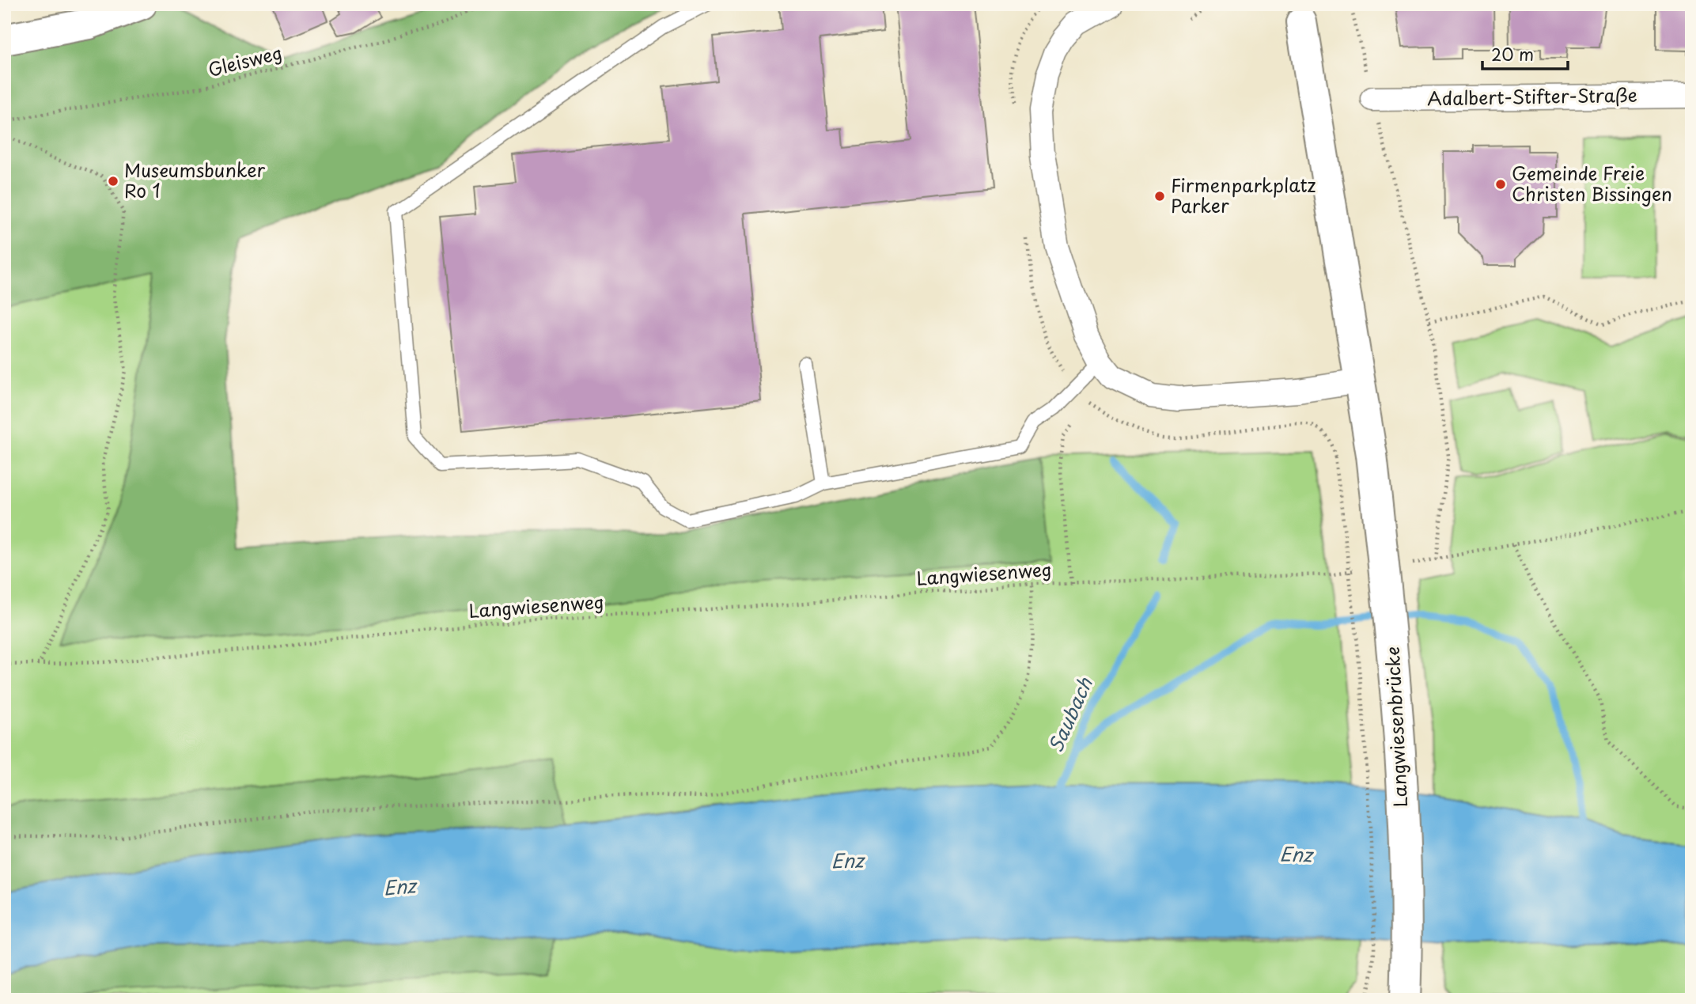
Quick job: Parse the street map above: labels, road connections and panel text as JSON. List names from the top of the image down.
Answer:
{
  "streets": {
    "main road": ["Langwiesenbrücke"],
    "street": ["Adalbert-Stifter-Straße"],
    "path": ["Gleisweg", "Langwiesenweg"]
  },
  "water": ["Saubach", "Enz"],
  "places": ["Museumsbunker Ro 1", "Gemeinde Freie Christen Bissingen", "Firmenparkplatz Parker"],
  "scale_bar": "20 m"
}
